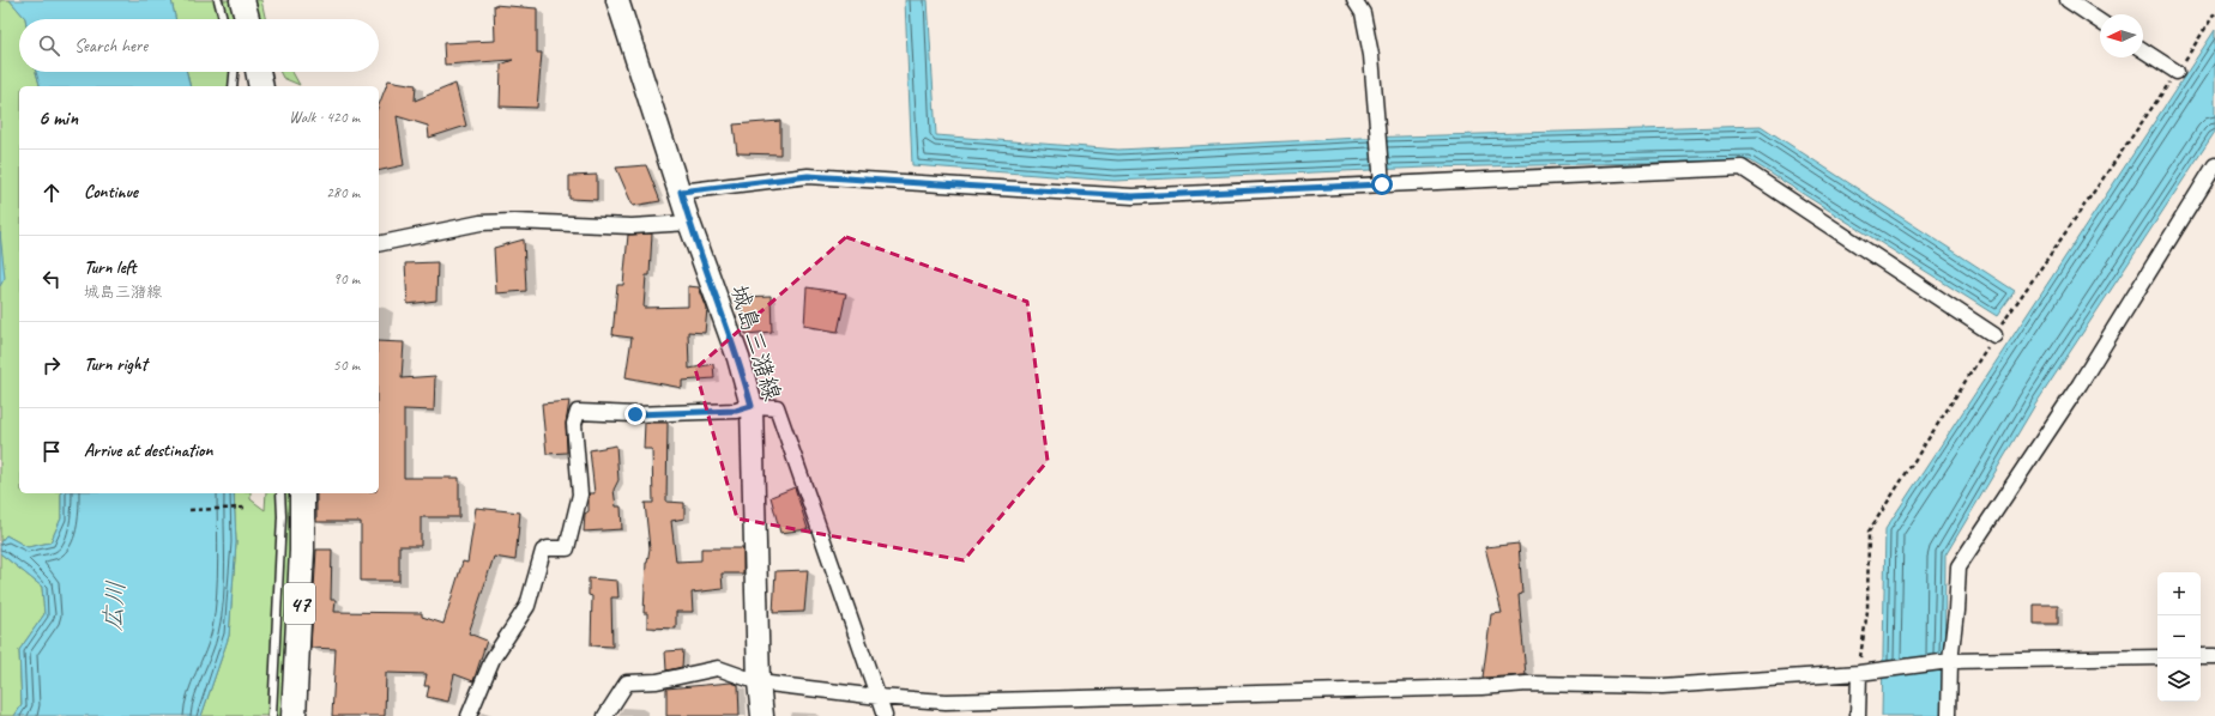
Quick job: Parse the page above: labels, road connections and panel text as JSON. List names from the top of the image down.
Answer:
{
  "streets": {
    "main road": ["城島三潴線", "47"]
  },
  "water": ["広川"],
  "north": "left",
  "page": {
    "search": "Search here",
    "heading": ["6 min", "Walk · 420 m"],
    "list": [
      ["Continue", "280 m"],
      ["Turn left", "城島三潴線", "90 m"],
      ["Turn right", "50 m"],
      "Arrive at destination"
    ],
    "map_buttons": ["+", "−"]
  }
}
